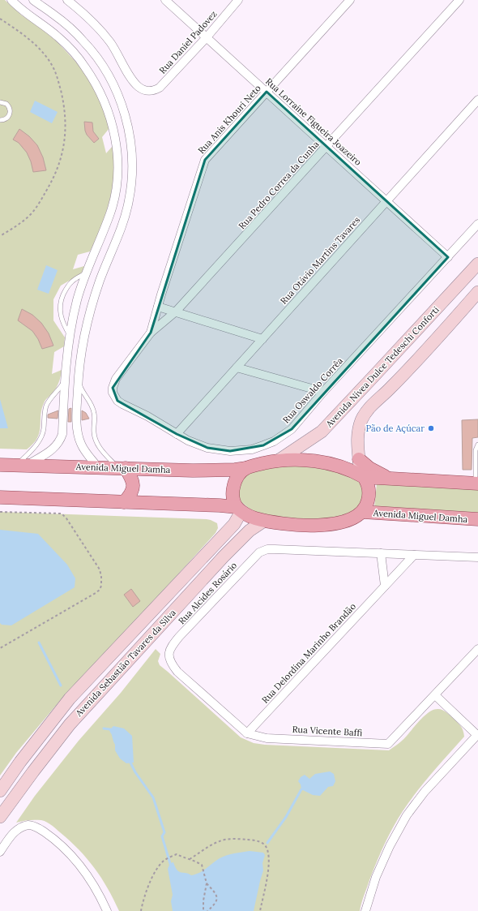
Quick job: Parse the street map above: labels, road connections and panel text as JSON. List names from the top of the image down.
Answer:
{
  "streets": {
    "main road": ["Avenida Nívea Dulce Tedeschi Conforti", "Avenida Miguel Damha", "Avenida Sebastião Tavares da Silva"],
    "street": [
      "Rua Daniel Padovez",
      "Rua Anis Khouri Neto",
      "Rua Lorraine Figueira Joazeiro",
      "Rua Pedro Correa da Cunha",
      "Rua Otávio Martins Tavares",
      "Rua Oswaldo Corrêa",
      "Rua Alcides Rosário",
      "Rua Delordina Marinho Brandão",
      "Rua Vicente Baffi"
    ]
  },
  "crossings": [
    ["Rua Daniel Padovez", "Rua Lorraine Figueira Joazeiro"],
    ["Rua Anis Khouri Neto", "Rua Lorraine Figueira Joazeiro"],
    ["Rua Anis Khouri Neto", "Rua Pedro Correa da Cunha"],
    ["Rua Lorraine Figueira Joazeiro", "Rua Pedro Correa da Cunha"],
    ["Rua Lorraine Figueira Joazeiro", "Rua Otávio Martins Tavares"],
    ["Rua Lorraine Figueira Joazeiro", "Rua Oswaldo Corrêa"],
    ["Rua Pedro Correa da Cunha", "Rua Oswaldo Corrêa"],
    ["Rua Otávio Martins Tavares", "Rua Oswaldo Corrêa"],
    ["Avenida Nívea Dulce Tedeschi Conforti", "Avenida Miguel Damha"],
    ["Rua Alcides Rosário", "Rua Vicente Baffi"],
    ["Rua Delordina Marinho Brandão", "Rua Vicente Baffi"]
  ],
  "places": ["Pão de Açúcar"]
}
